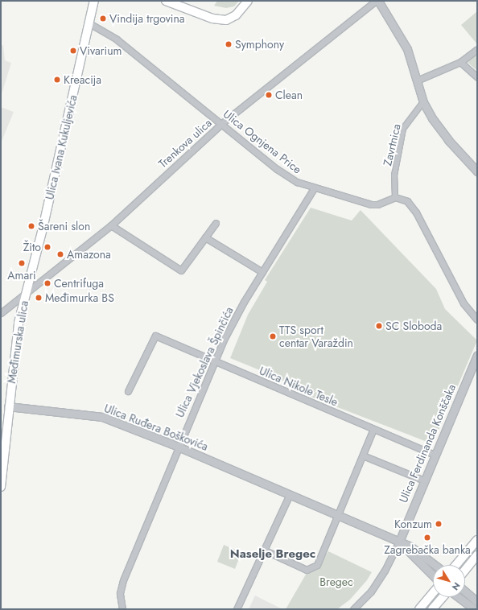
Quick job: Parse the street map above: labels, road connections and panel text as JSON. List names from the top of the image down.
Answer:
{
  "streets": {
    "main road": ["Ulica Ivana Kukuljevića", "Međimurska ulica"],
    "street": [
      "Ulica Ognjena Price",
      "Trenkova ulica",
      "Zavrtnica",
      "Ulica Vjekoslava Špinčića",
      "Ulica Nikole Tesle",
      "Ulica Ruđera Boškovića",
      "Ulica Ferdinanda Konščaka"
    ]
  },
  "crossings": [
    ["Ulica Ognjena Price", "Trenkova ulica"],
    ["Ulica Ognjena Price", "Zavrtnica"],
    ["Ulica Ognjena Price", "Ulica Ivana Kukuljevića"],
    ["Ulica Ognjena Price", "Ulica Vjekoslava Špinčića"],
    ["Trenkova ulica", "Ulica Ivana Kukuljevića"],
    ["Trenkova ulica", "Međimurska ulica"],
    ["Ulica Ivana Kukuljevića", "Međimurska ulica"],
    ["Međimurska ulica", "Ulica Ruđera Boškovića"],
    ["Ulica Vjekoslava Špinčića", "Ulica Nikole Tesle"],
    ["Ulica Vjekoslava Špinčića", "Ulica Ruđera Boškovića"],
    ["Ulica Nikole Tesle", "Ulica Ferdinanda Konščaka"],
    ["Ulica Ruđera Boškovića", "Ulica Ferdinanda Konščaka"]
  ],
  "districts": ["Naselje Bregec"],
  "parks": ["Bregec"],
  "places": [
    "Vindija trgovina",
    "Symphony",
    "Vivarium",
    "Kreacija",
    "Clean",
    "Šareni slon",
    "Žito",
    "Amazona",
    "Amari",
    "Centrifuga",
    "Međimurka BS",
    "SC Sloboda",
    "TTS sport centar Varaždin",
    "Konzum",
    "Zagrebačka banka"
  ],
  "north": "bottom right"
}
